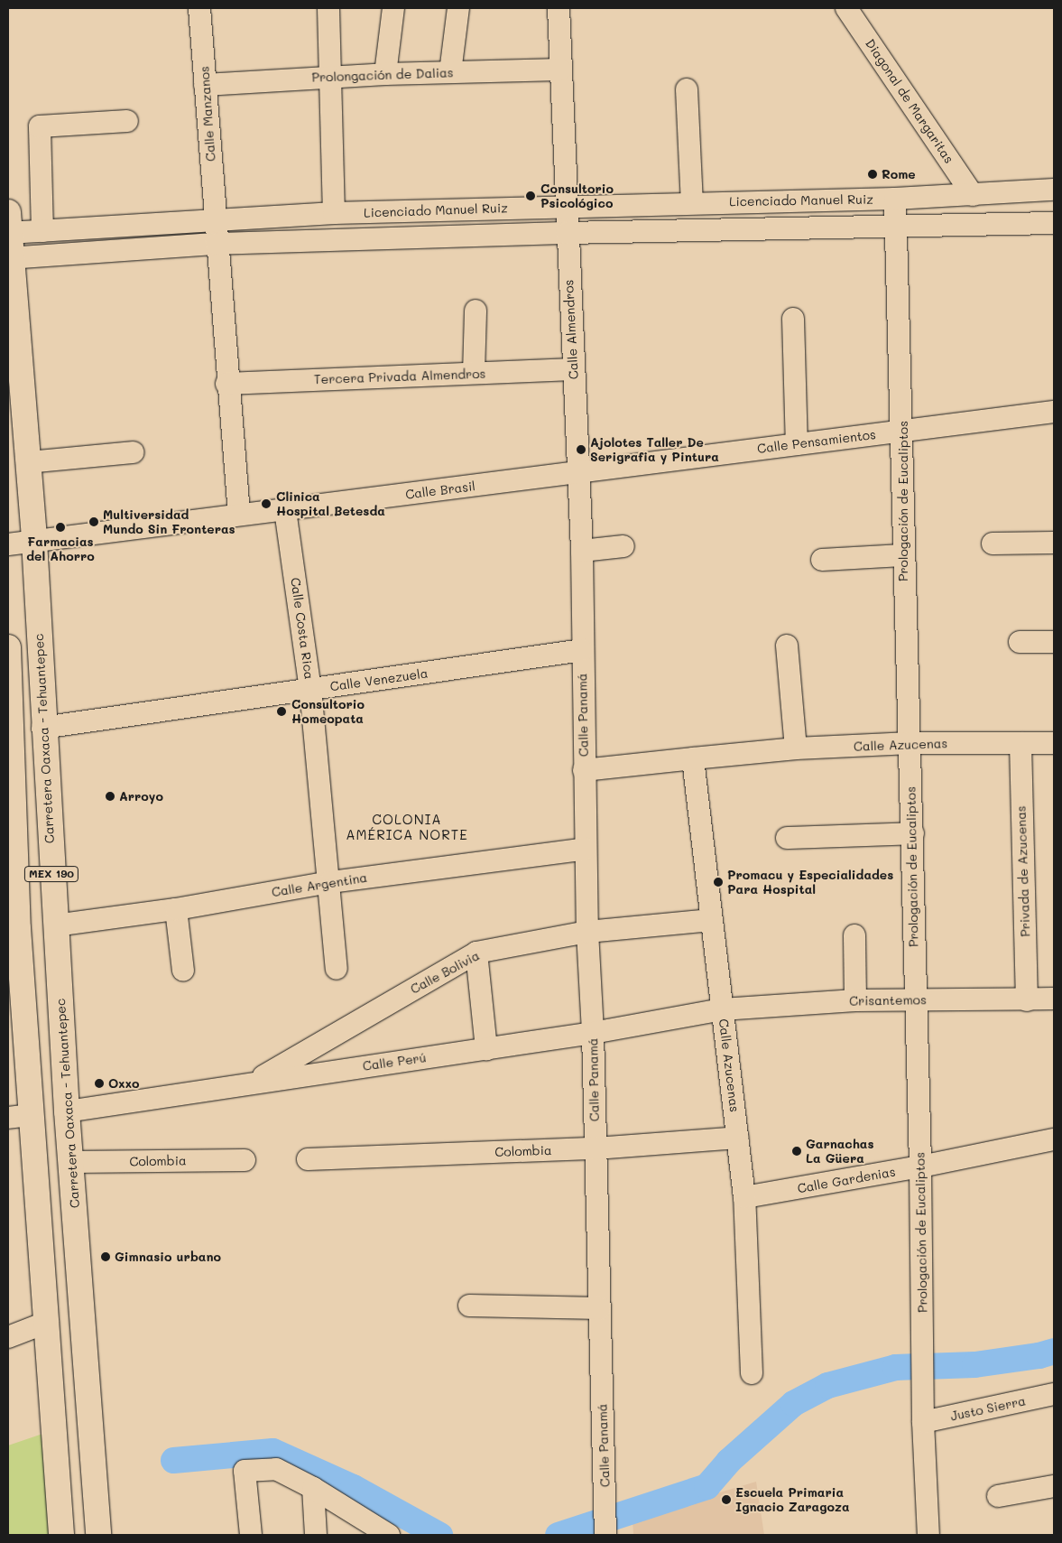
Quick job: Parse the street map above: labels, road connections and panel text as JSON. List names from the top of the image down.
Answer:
{
  "streets": {
    "main road": ["Carretera Oaxaca - Tehuantepec", "MEX 190"],
    "street": [
      "Prolongación de Dalias",
      "Diagonal de Margaritas",
      "Calle Manzanos",
      "Licenciado Manuel Ruiz",
      "Calle Almendros",
      "Tercera Privada Almendros",
      "Calle Pensamientos",
      "Calle Brasil",
      "Prologación de Eucaliptos",
      "Calle Costa Rica",
      "Calle Venezuela",
      "Calle Panamá",
      "Calle Azucenas",
      "Privada de Azucenas",
      "Calle Argentina",
      "Calle Bolivia",
      "Crisantemos",
      "Calle Perú",
      "Colombia",
      "Calle Gardenias",
      "Justo Sierra"
    ]
  },
  "crossings": [
    ["Prolongación de Dalias", "Calle Manzanos"],
    ["Prolongación de Dalias", "Calle Almendros"],
    ["Diagonal de Margaritas", "Licenciado Manuel Ruiz"],
    ["Calle Manzanos", "Licenciado Manuel Ruiz"],
    ["Calle Manzanos", "Tercera Privada Almendros"],
    ["Licenciado Manuel Ruiz", "Calle Almendros"],
    ["Licenciado Manuel Ruiz", "Prologación de Eucaliptos"],
    ["Licenciado Manuel Ruiz", "Carretera Oaxaca - Tehuantepec"],
    ["Calle Almendros", "Tercera Privada Almendros"],
    ["Calle Almendros", "Calle Pensamientos"],
    ["Calle Almendros", "Calle Brasil"],
    ["Calle Almendros", "Calle Venezuela"],
    ["Calle Almendros", "Calle Panamá"],
    ["Calle Pensamientos", "Calle Brasil"],
    ["Calle Pensamientos", "Prologación de Eucaliptos"],
    ["Calle Brasil", "Calle Costa Rica"],
    ["Calle Brasil", "Carretera Oaxaca - Tehuantepec"],
    ["Prologación de Eucaliptos", "Calle Azucenas"],
    ["Prologación de Eucaliptos", "Crisantemos"],
    ["Prologación de Eucaliptos", "Calle Gardenias"],
    ["Prologación de Eucaliptos", "Justo Sierra"],
    ["Calle Costa Rica", "Calle Venezuela"],
    ["Calle Costa Rica", "Calle Argentina"],
    ["Calle Venezuela", "Calle Panamá"],
    ["Calle Venezuela", "Carretera Oaxaca - Tehuantepec"],
    ["Calle Panamá", "Calle Azucenas"],
    ["Calle Panamá", "Calle Argentina"],
    ["Calle Panamá", "Calle Bolivia"],
    ["Calle Panamá", "Calle Perú"],
    ["Calle Panamá", "Colombia"],
    ["Carretera Oaxaca - Tehuantepec", "Calle Argentina"],
    ["Carretera Oaxaca - Tehuantepec", "Calle Perú"],
    ["Carretera Oaxaca - Tehuantepec", "Colombia"],
    ["Calle Azucenas", "Privada de Azucenas"],
    ["Calle Azucenas", "Calle Bolivia"],
    ["Calle Azucenas", "Crisantemos"],
    ["Calle Azucenas", "Calle Perú"],
    ["Calle Azucenas", "Colombia"],
    ["Calle Azucenas", "Calle Gardenias"],
    ["Privada de Azucenas", "Crisantemos"],
    ["Calle Bolivia", "Calle Perú"],
    ["Crisantemos", "Calle Perú"]
  ],
  "districts": ["COLONIA AMÉRICA NORTE"],
  "places": [
    "Rome",
    "Consultorio Psicológico",
    "Ajolotes Taller De Serigrafia y Pintura",
    "Clinica Hospital Betesda",
    "Multiversidad Mundo Sin Fronteras",
    "Farmacias del Ahorro",
    "Consultorio Homeopata",
    "Arroyo",
    "Promacu y Especialidades Para Hospital",
    "Oxxo",
    "Garnachas La Güera",
    "Gimnasio urbano",
    "Escuela Primaria Ignacio Zaragoza"
  ]
}
